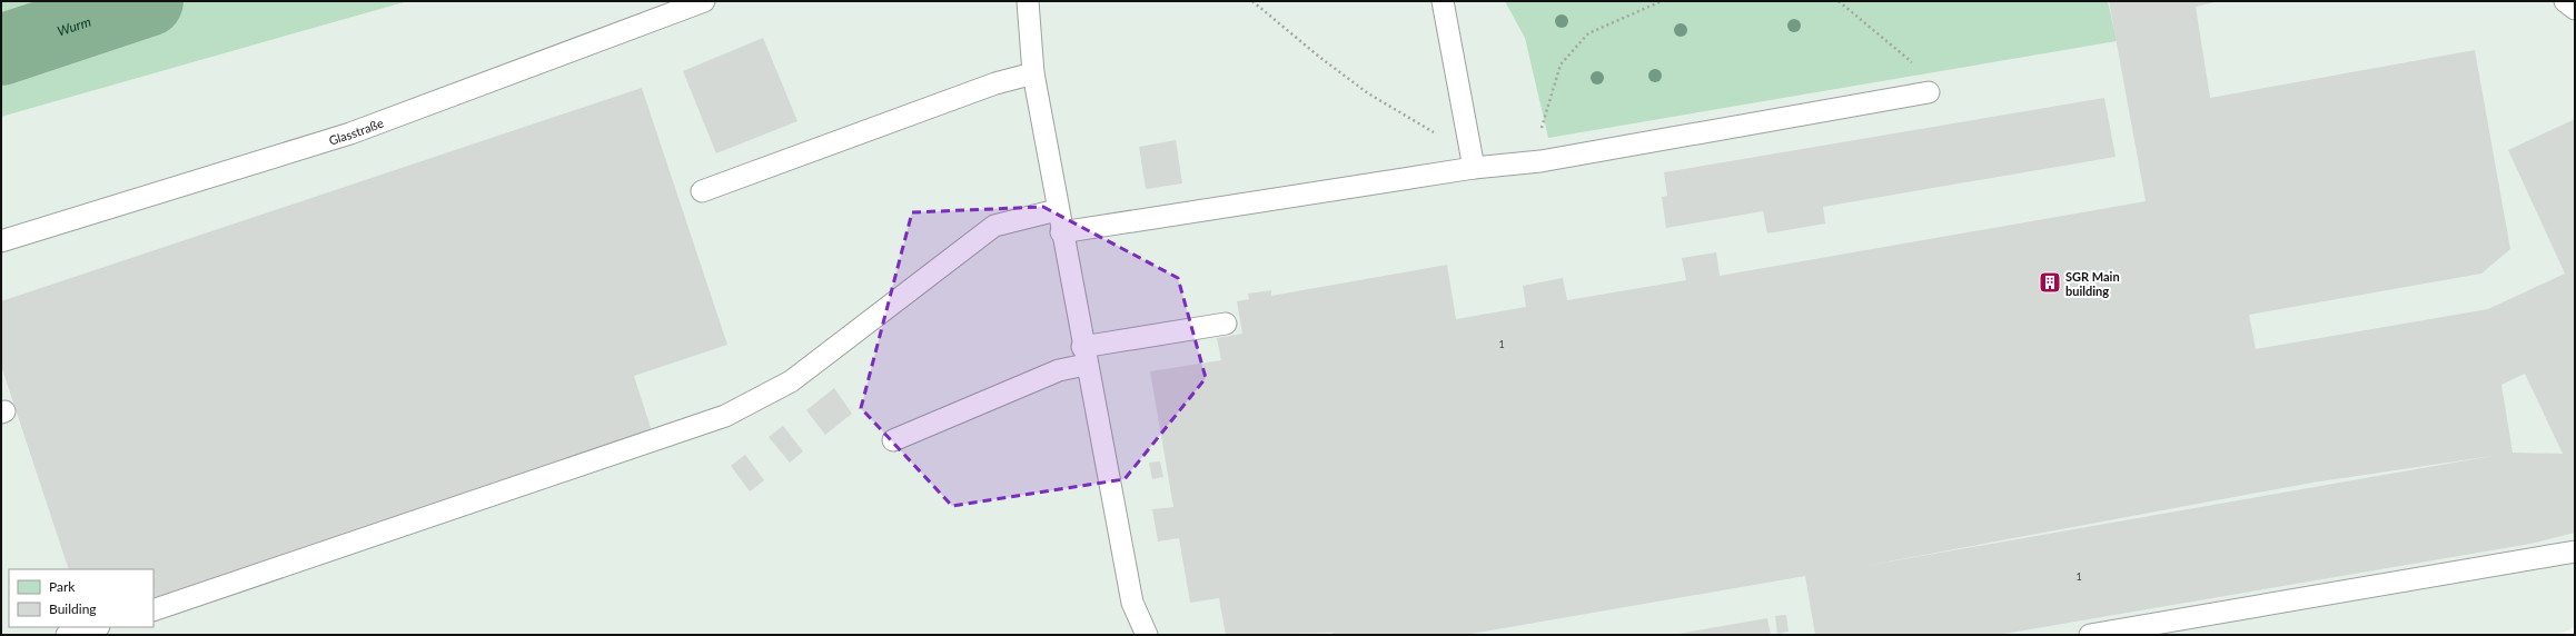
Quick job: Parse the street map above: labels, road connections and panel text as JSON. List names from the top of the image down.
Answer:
{
  "streets": {
    "lane": ["Glasstraße"]
  },
  "water": ["Wurm"],
  "places": {
    "building": ["SGR Main building"]
  },
  "house_numbers": ["1", "1"],
  "legend": ["Park", "Building"]
}
